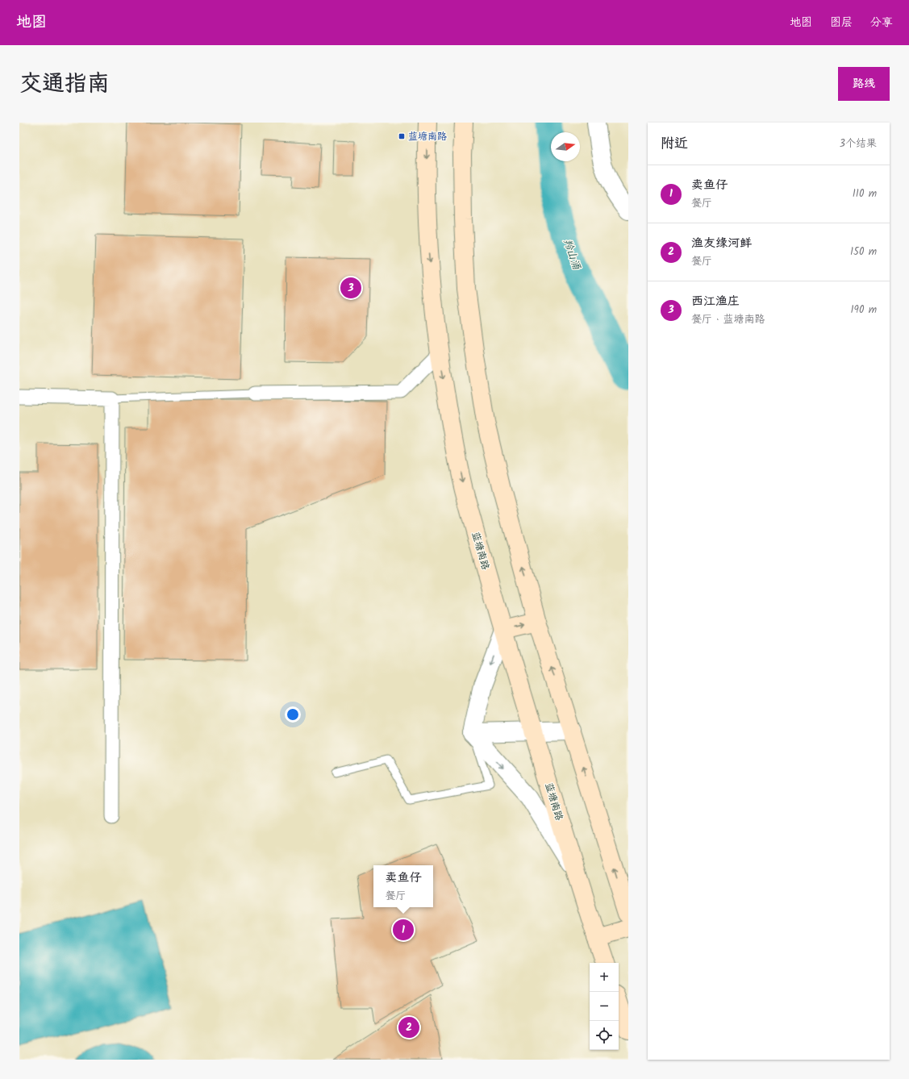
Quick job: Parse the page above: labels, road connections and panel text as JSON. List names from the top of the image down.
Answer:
{
  "streets": {
    "main road": ["蓝塘南路"]
  },
  "water": ["羚山涌"],
  "places": {
    "transit": ["蓝塘南路"]
  },
  "north": "right",
  "page": {
    "header": "地图",
    "nav": ["地图", "图层", "分享"],
    "title": "交通指南",
    "buttons": "路线",
    "heading": ["附近", "3个结果"],
    "list": [
      {
        "mark": "1",
        "name": "卖鱼仔",
        "note": "餐厅",
        "value": "110 m"
      },
      {
        "mark": "2",
        "name": "渔友缘河鲜",
        "note": "餐厅",
        "value": "150 m"
      },
      {
        "mark": "3",
        "name": "西江渔庄",
        "note": "餐厅 · 蓝塘南路",
        "value": "190 m"
      }
    ],
    "pins": ["3", "1", "2"],
    "popup": ["卖鱼仔", "餐厅"],
    "map_buttons": ["+", "−"]
  }
}
